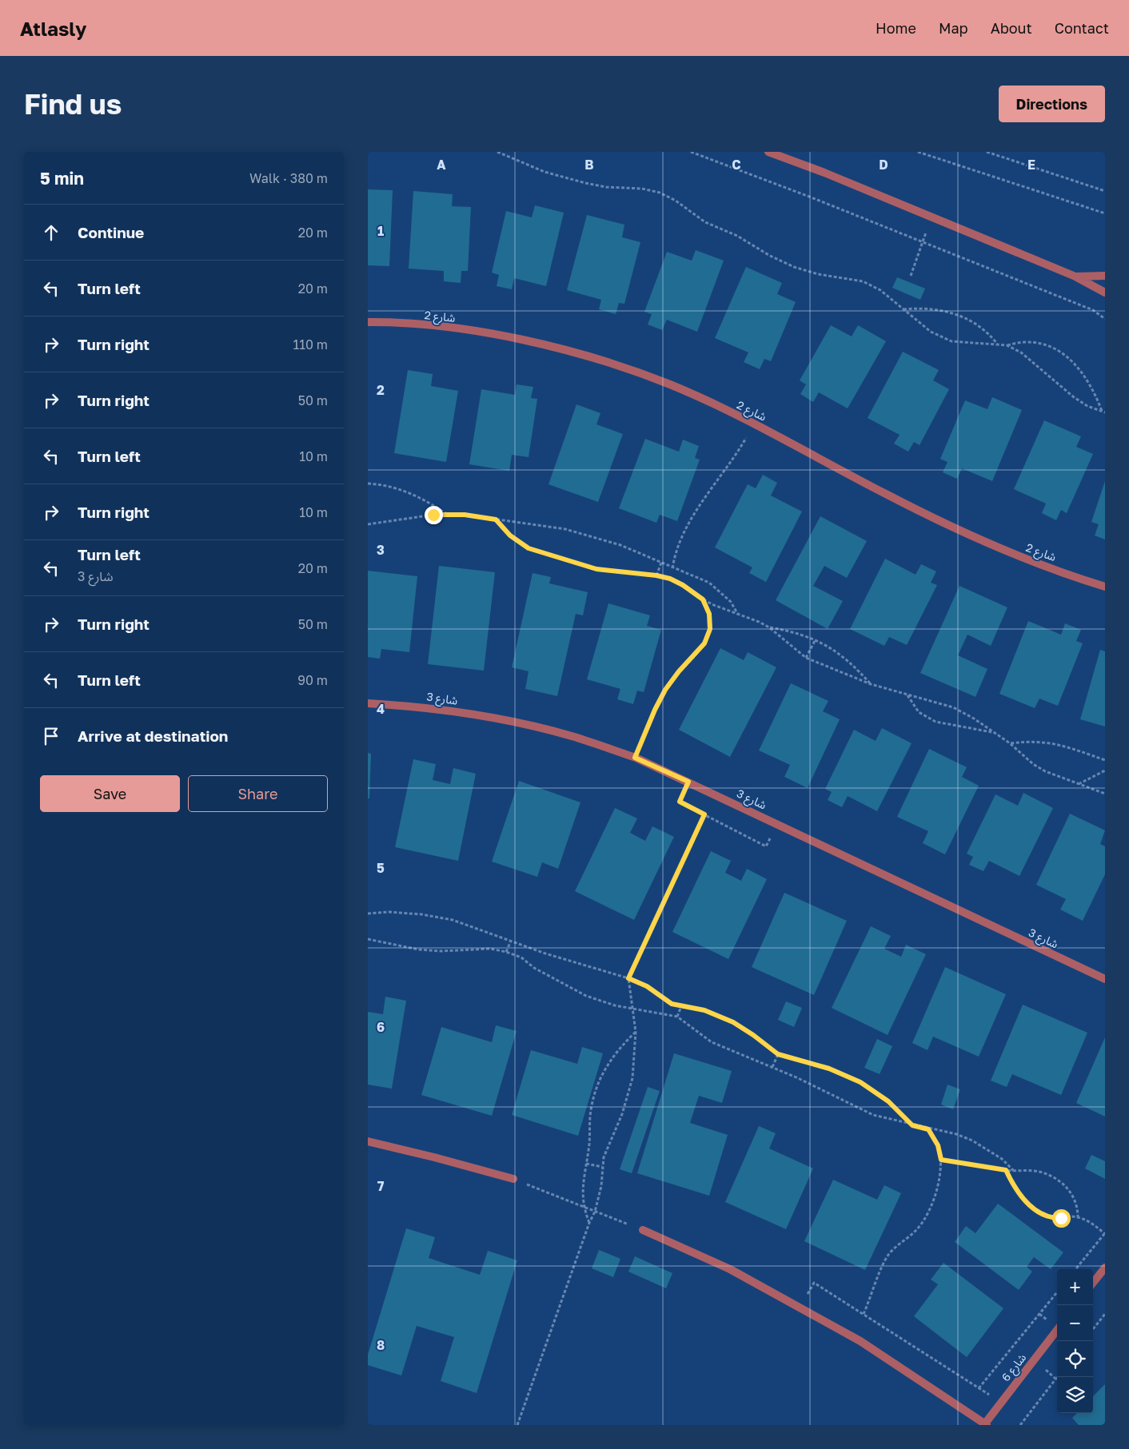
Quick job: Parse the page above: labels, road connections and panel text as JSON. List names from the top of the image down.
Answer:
{
  "streets": {
    "street": ["شارع 2", "شارع 3", "شارع 6"]
  },
  "page": {
    "header": "Atlasly",
    "nav": [
      "Home",
      "Map",
      "About",
      "Contact"
    ],
    "buttons": [
      "Directions",
      ["Save", "Share"]
    ],
    "title": "Find us",
    "heading": ["5 min", "Walk · 380 m"],
    "list": [
      ["Continue", "20 m"],
      ["Turn left", "20 m"],
      ["Turn right", "110 m"],
      ["Turn right", "50 m"],
      ["Turn left", "10 m"],
      ["Turn right", "10 m"],
      ["Turn left", "شارع 3", "20 m"],
      ["Turn right", "50 m"],
      ["Turn left", "90 m"],
      "Arrive at destination"
    ],
    "map_buttons": ["+", "−"]
  },
  "grid": {
    "columns": [
      "A",
      "B",
      "C",
      "D",
      "E"
    ],
    "rows": [
      "1",
      "2",
      "3",
      "4",
      "5",
      "6",
      "7",
      "8"
    ]
  }
}
